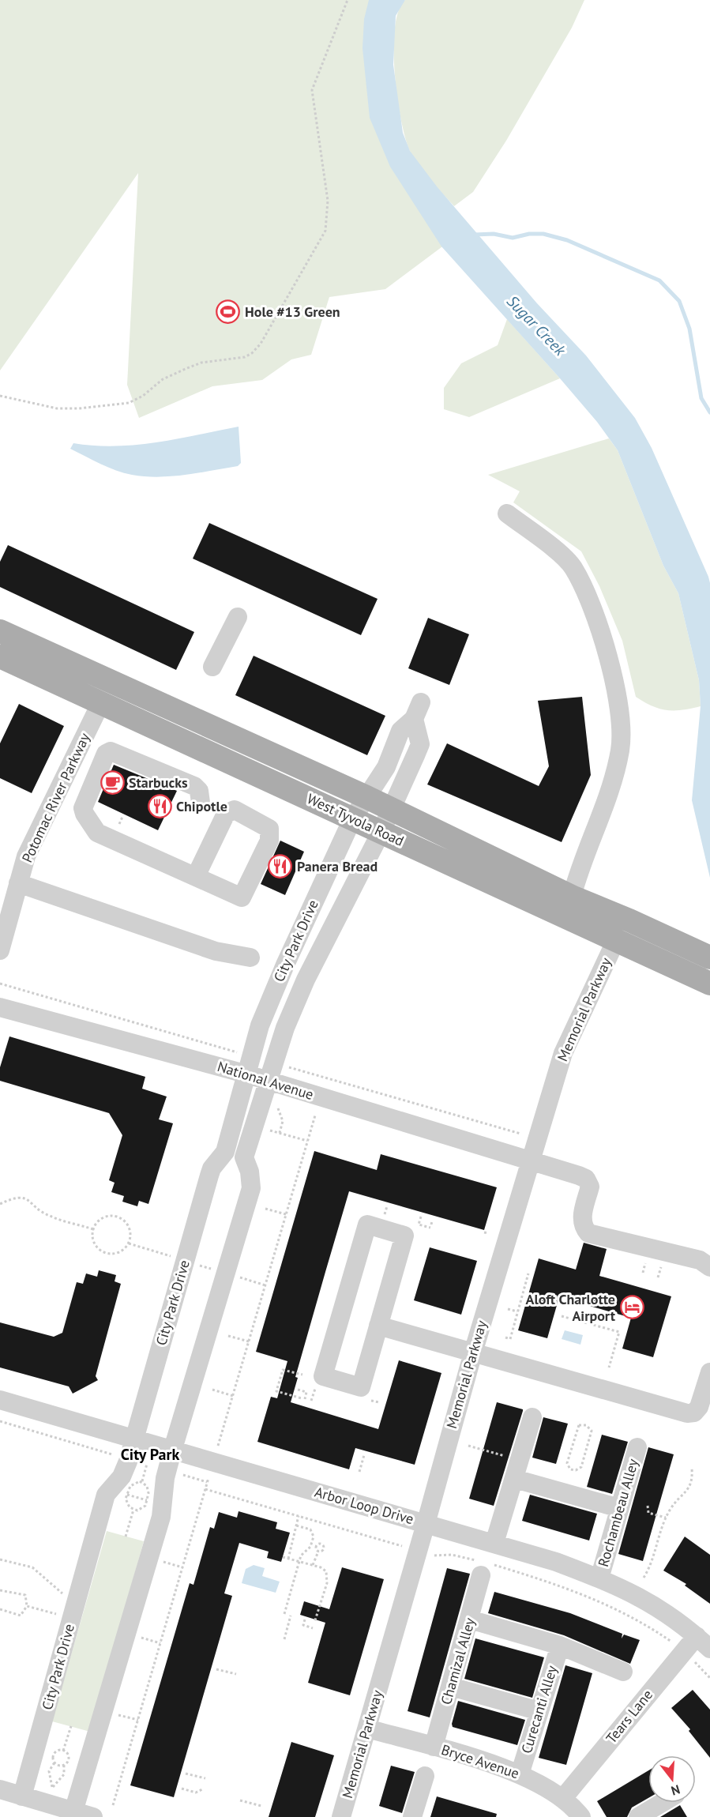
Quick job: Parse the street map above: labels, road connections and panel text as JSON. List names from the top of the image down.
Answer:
{
  "streets": {
    "main road": ["West Tyvola Road"],
    "street": [
      "Potomac River Parkway",
      "City Park Drive",
      "Memorial Parkway",
      "National Avenue",
      "Arbor Loop Drive",
      "Rochambeau Alley",
      "Chamizal Alley",
      "Curecanti Alley",
      "Tears Lane",
      "Bryce Avenue"
    ]
  },
  "crossings": [
    ["Potomac River Parkway", "West Tyvola Road"],
    ["West Tyvola Road", "City Park Drive"],
    ["West Tyvola Road", "Memorial Parkway"],
    ["City Park Drive", "National Avenue"],
    ["City Park Drive", "Arbor Loop Drive"],
    ["Memorial Parkway", "National Avenue"],
    ["Memorial Parkway", "Arbor Loop Drive"],
    ["Memorial Parkway", "Bryce Avenue"],
    ["Arbor Loop Drive", "Rochambeau Alley"],
    ["Arbor Loop Drive", "Tears Lane"],
    ["Chamizal Alley", "Bryce Avenue"],
    ["Curecanti Alley", "Bryce Avenue"],
    ["Tears Lane", "Bryce Avenue"]
  ],
  "districts": ["City Park"],
  "water": ["Sugar Creek"],
  "places": {
    "sports": ["Hole #13 Green"],
    "cafe": ["Starbucks"],
    "restaurant": ["Chipotle", "Panera Bread"],
    "hotel": ["Aloft Charlotte Airport"]
  },
  "north": "bottom"
}
